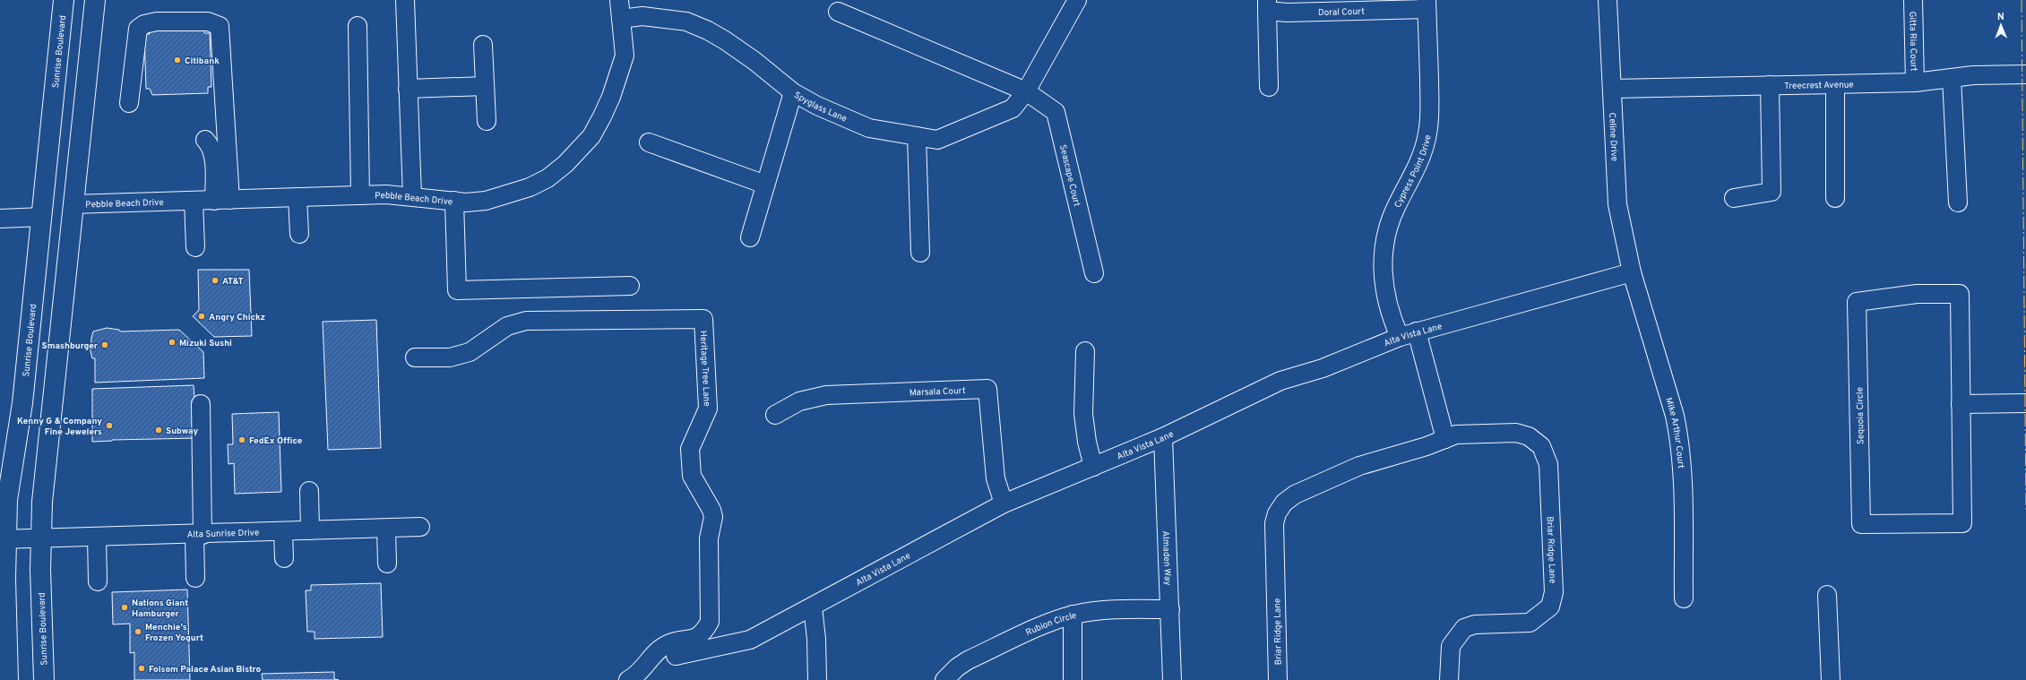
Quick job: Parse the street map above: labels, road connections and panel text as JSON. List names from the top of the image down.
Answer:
{
  "streets": {
    "main road": ["Sunrise Boulevard"],
    "street": [
      "Doral Court",
      "Gitta Ria Court",
      "Treecrest Avenue",
      "Spyglass Lane",
      "Celine Drive",
      "Cypress Point Drive",
      "Seascape Court",
      "Pebble Beach Drive",
      "Alta Vista Lane",
      "Heritage Tree Lane",
      "Marsala Court",
      "Sequoia Circle",
      "Mike Arthur Court",
      "Alta Sunrise Drive",
      "Briar Ridge Lane",
      "Almaden Way",
      "Rubion Circle"
    ]
  },
  "crossings": [
    ["Doral Court", "Cypress Point Drive"],
    ["Gitta Ria Court", "Treecrest Avenue"],
    ["Sunrise Boulevard", "Pebble Beach Drive"],
    ["Sunrise Boulevard", "Alta Sunrise Drive"],
    ["Treecrest Avenue", "Celine Drive"],
    ["Spyglass Lane", "Seascape Court"],
    ["Spyglass Lane", "Pebble Beach Drive"],
    ["Celine Drive", "Alta Vista Lane"],
    ["Celine Drive", "Mike Arthur Court"],
    ["Cypress Point Drive", "Alta Vista Lane"],
    ["Alta Vista Lane", "Marsala Court"],
    ["Alta Vista Lane", "Mike Arthur Court"],
    ["Alta Vista Lane", "Almaden Way"],
    ["Almaden Way", "Rubion Circle"]
  ],
  "places": [
    "Citibank",
    "AT&T",
    "Angry Chickz",
    "Mizuki Sushi",
    "Smashburger",
    "Kenny G & Company Fine Jewelers",
    "Subway",
    "FedEx Office",
    "Nations Giant Hamburger",
    "Menchie's Frozen Yogurt",
    "Folsom Palace Asian Bistro"
  ],
  "north": "top"
}
